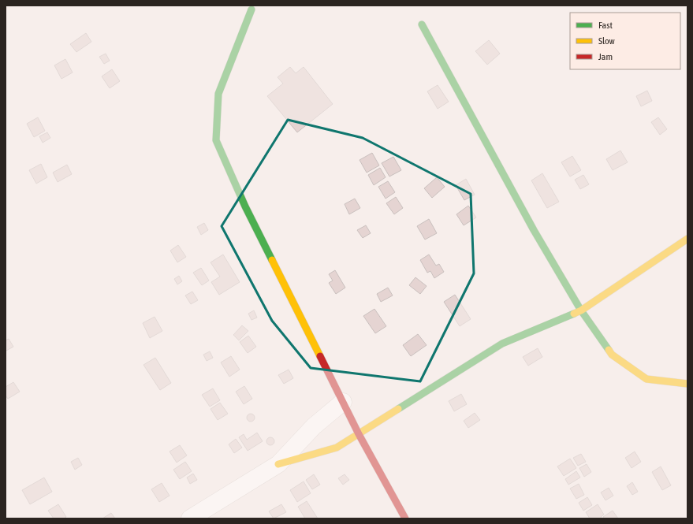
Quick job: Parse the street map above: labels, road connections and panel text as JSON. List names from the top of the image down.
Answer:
{
  "legend": ["Fast", "Slow", "Jam"]
}
